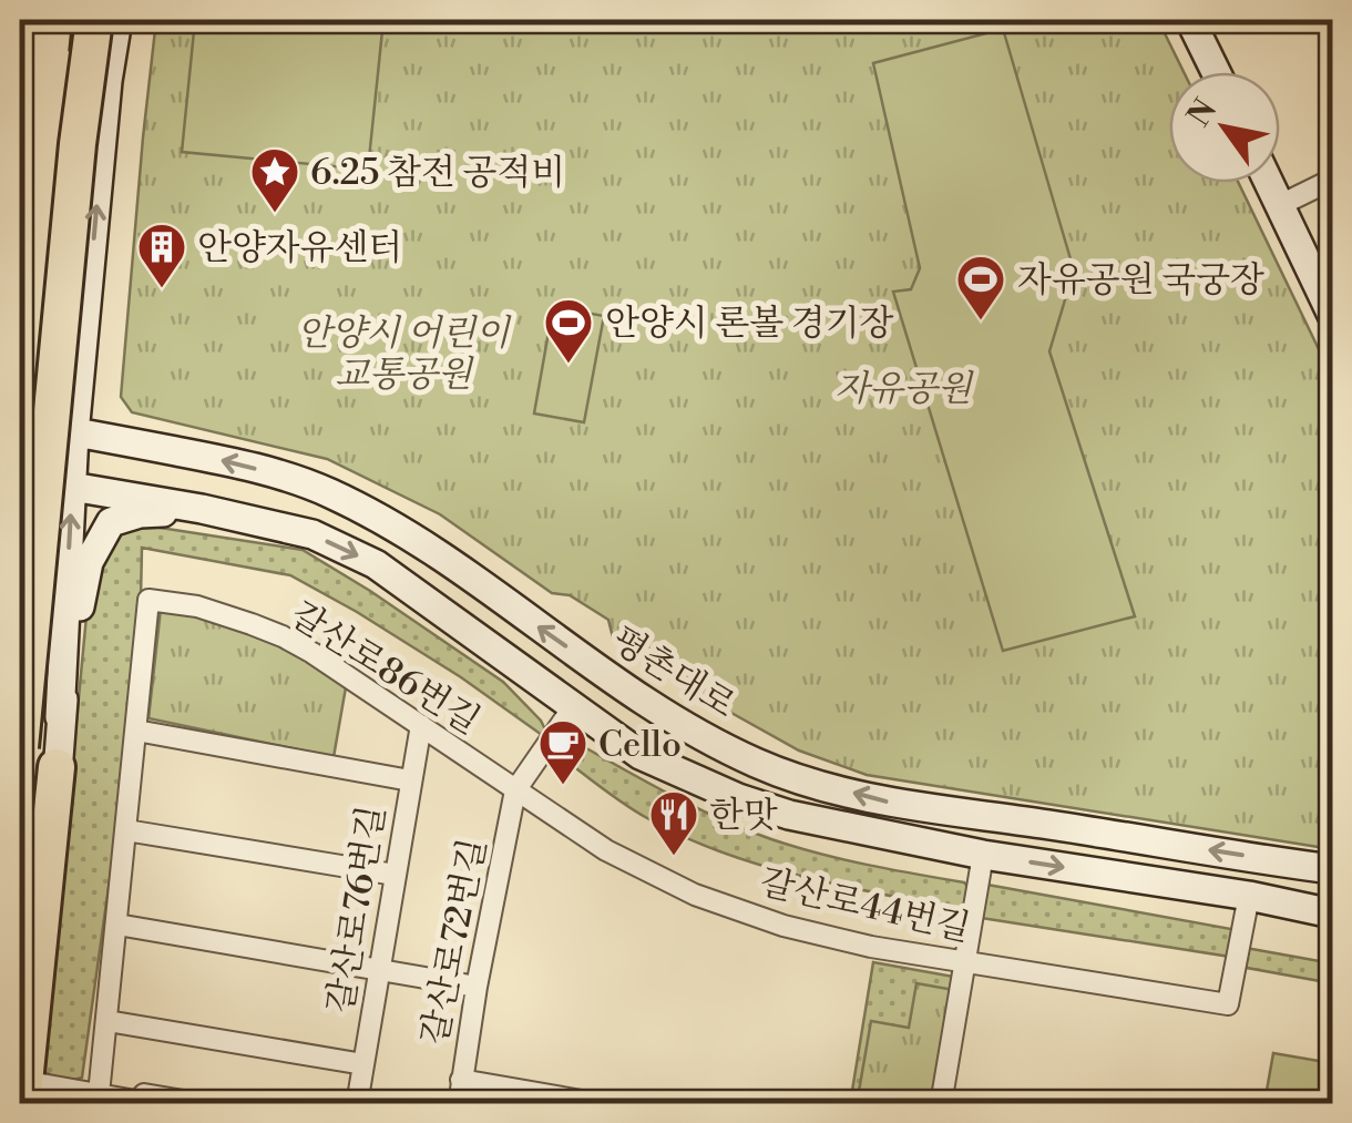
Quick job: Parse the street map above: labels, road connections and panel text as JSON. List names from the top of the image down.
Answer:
{
  "streets": {
    "street": [
      "갈산로86번길",
      "평촌대로",
      "갈산로44번길",
      "갈산로76번길",
      "갈산로72번길"
    ]
  },
  "crossings": [
    ["갈산로86번길", "갈산로44번길"],
    ["갈산로86번길", "갈산로76번길"],
    ["갈산로86번길", "갈산로72번길"],
    ["갈산로44번길", "갈산로72번길"]
  ],
  "parks": ["안양시 어린이 교통공원", "자유공원"],
  "places": {
    "place": ["6.25 참전 공적비"],
    "building": ["안양자유센터"],
    "sports": ["자유공원 국궁장", "안양시 론볼 경기장"],
    "cafe": ["Cello"],
    "restaurant": ["한맛"]
  },
  "north": "top left"
}
